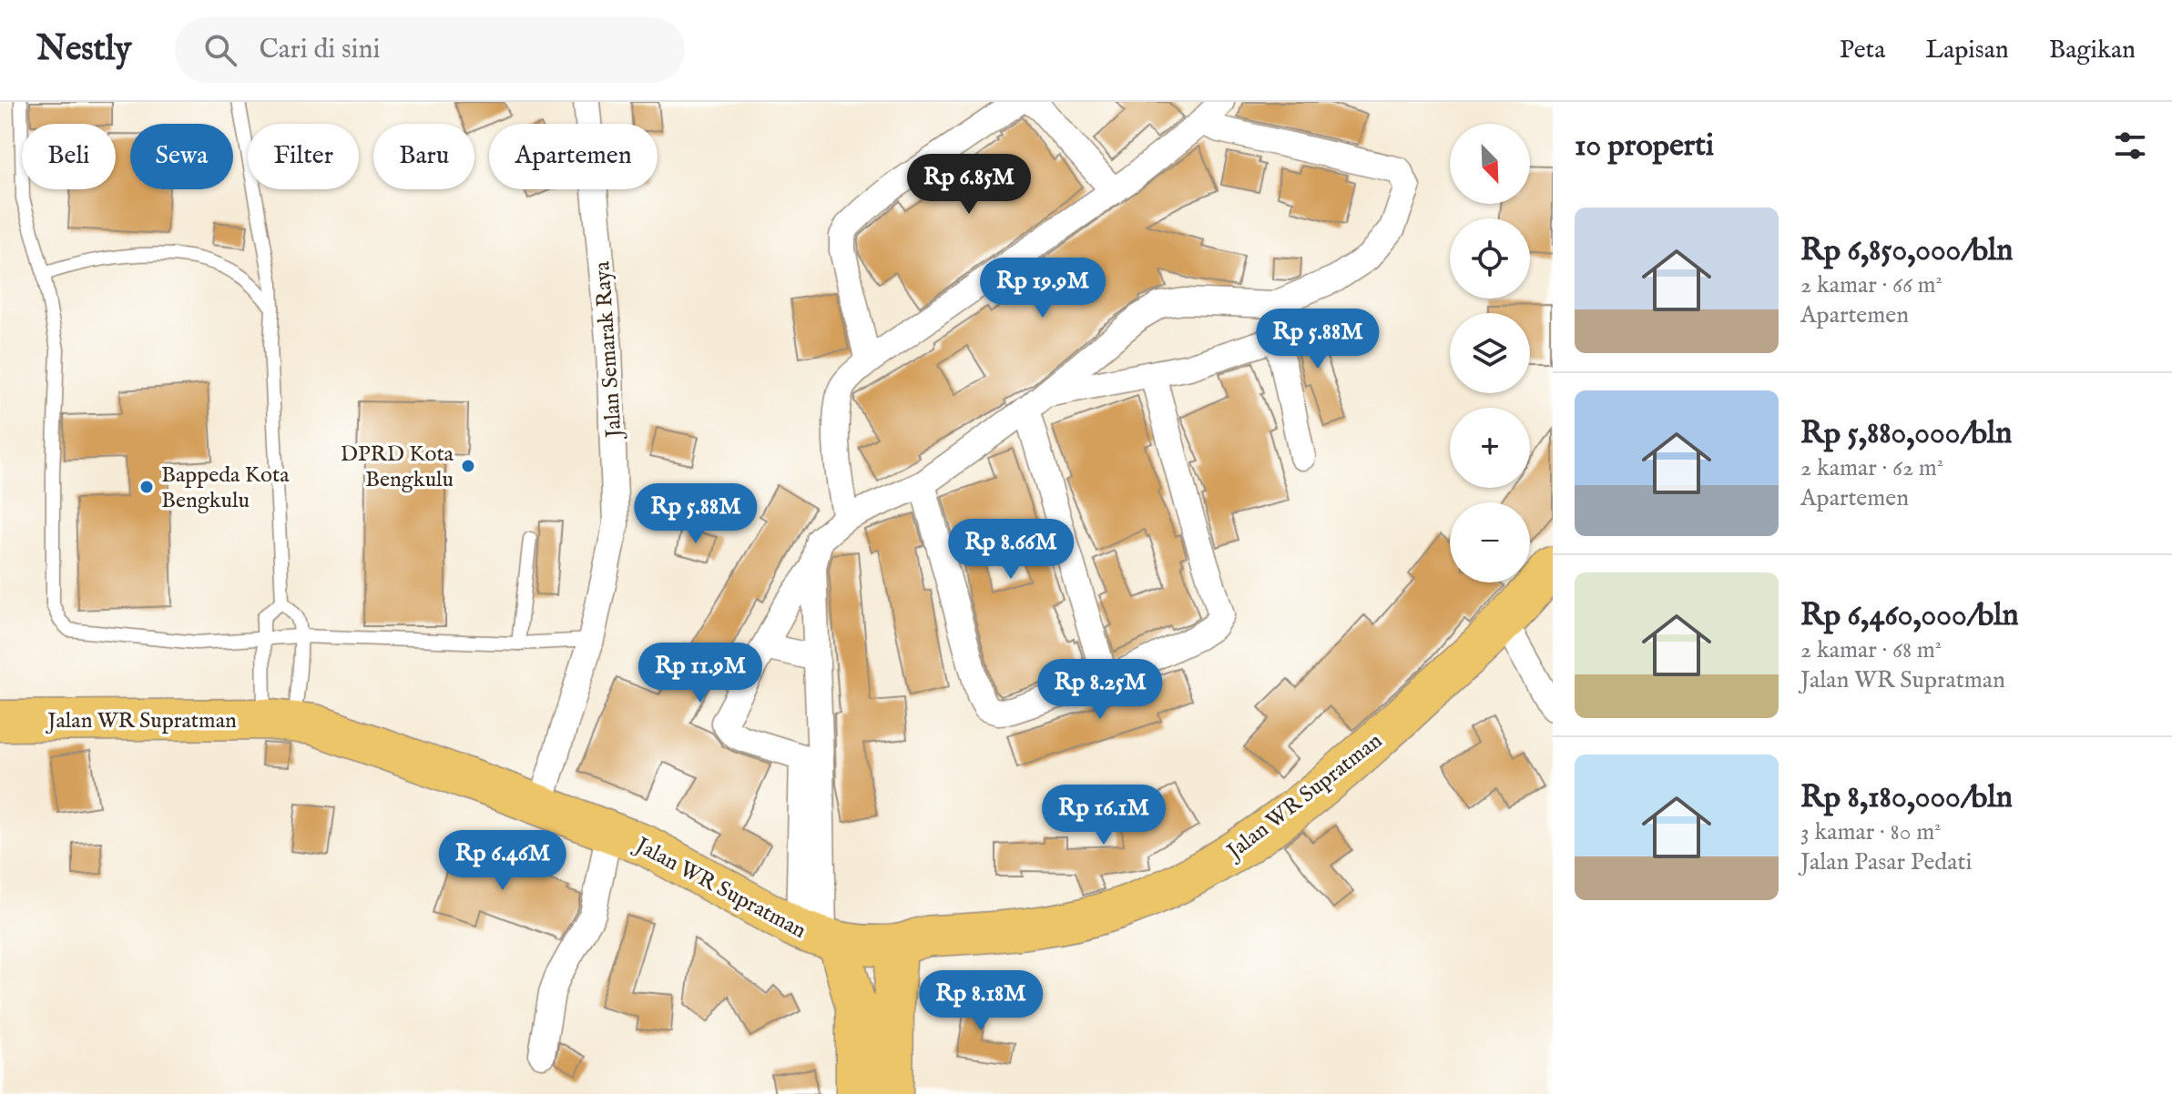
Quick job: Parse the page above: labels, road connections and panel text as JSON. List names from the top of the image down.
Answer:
{
  "streets": {
    "highway": ["Jalan WR Supratman"],
    "street": ["Jalan Semarak Raya"]
  },
  "crossings": [
    ["Jalan Semarak Raya", "Jalan WR Supratman"]
  ],
  "places": ["DPRD Kota Bengkulu", "Bappeda Kota Bengkulu"],
  "north": "bottom right",
  "page": {
    "header": "Nestly",
    "search": "Cari di sini",
    "nav": ["Peta", "Lapisan", "Bagikan"],
    "heading": "10 properti",
    "map_buttons": ["+", "−"],
    "chip": [
      "Beli",
      "Sewa",
      "Filter",
      "Baru",
      "Apartemen"
    ],
    "price": [
      "Rp 6.85M",
      "Rp 19.9M",
      "Rp 5.88M",
      "Rp 5.88M",
      "Rp 8.66M",
      "Rp 11.9M",
      "Rp 8.25M",
      "Rp 16.1M",
      "Rp 6.46M",
      "Rp 8.18M"
    ],
    "list": [
      {
        "name": "Rp 6,850,000/bln",
        "note": "2 kamar · 66 m² · Apartemen"
      },
      {
        "name": "Rp 5,880,000/bln",
        "note": "2 kamar · 62 m² · Apartemen"
      },
      {
        "name": "Rp 6,460,000/bln",
        "note": "2 kamar · 68 m² · Jalan WR Supratman"
      },
      {
        "name": "Rp 8,180,000/bln",
        "note": "3 kamar · 80 m² · Jalan Pasar Pedati"
      }
    ]
  }
}
